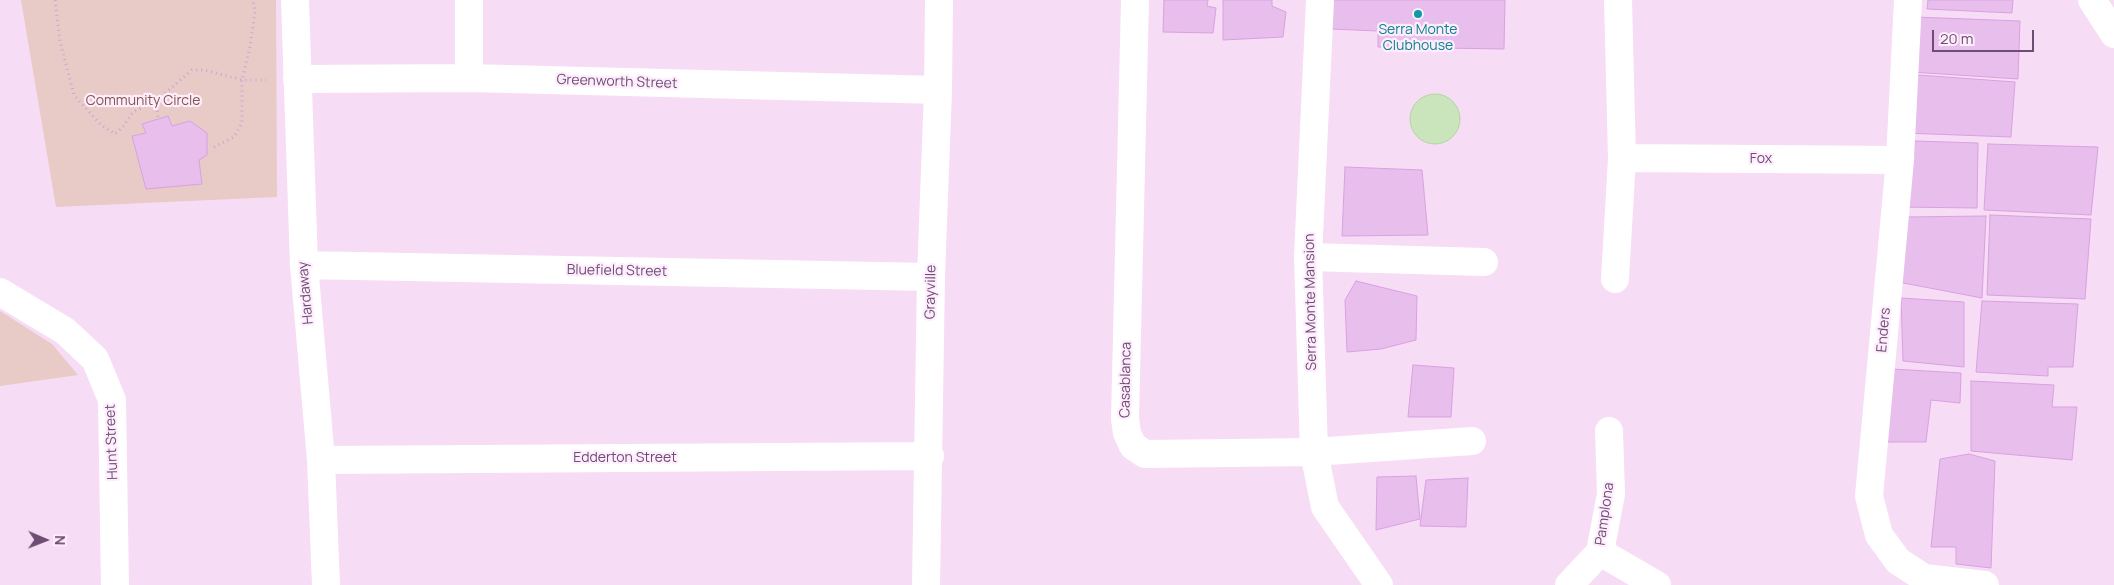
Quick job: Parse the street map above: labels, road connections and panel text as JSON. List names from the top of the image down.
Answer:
{
  "streets": {
    "street": [
      "Greenworth Street",
      "Fox",
      "Bluefield Street",
      "Grayville",
      "Hardaway",
      "Serra Monte Mansion",
      "Enders",
      "Casablanca",
      "Hunt Street",
      "Edderton Street",
      "Pamplona"
    ]
  },
  "crossings": [
    ["Greenworth Street", "Grayville"],
    ["Greenworth Street", "Hardaway"],
    ["Fox", "Enders"],
    ["Bluefield Street", "Grayville"],
    ["Bluefield Street", "Hardaway"],
    ["Grayville", "Edderton Street"],
    ["Hardaway", "Edderton Street"],
    ["Serra Monte Mansion", "Casablanca"]
  ],
  "parks": ["Community Circle"],
  "places": ["Serra Monte Clubhouse"],
  "scale_bar": "20 m",
  "north": "right"
}
